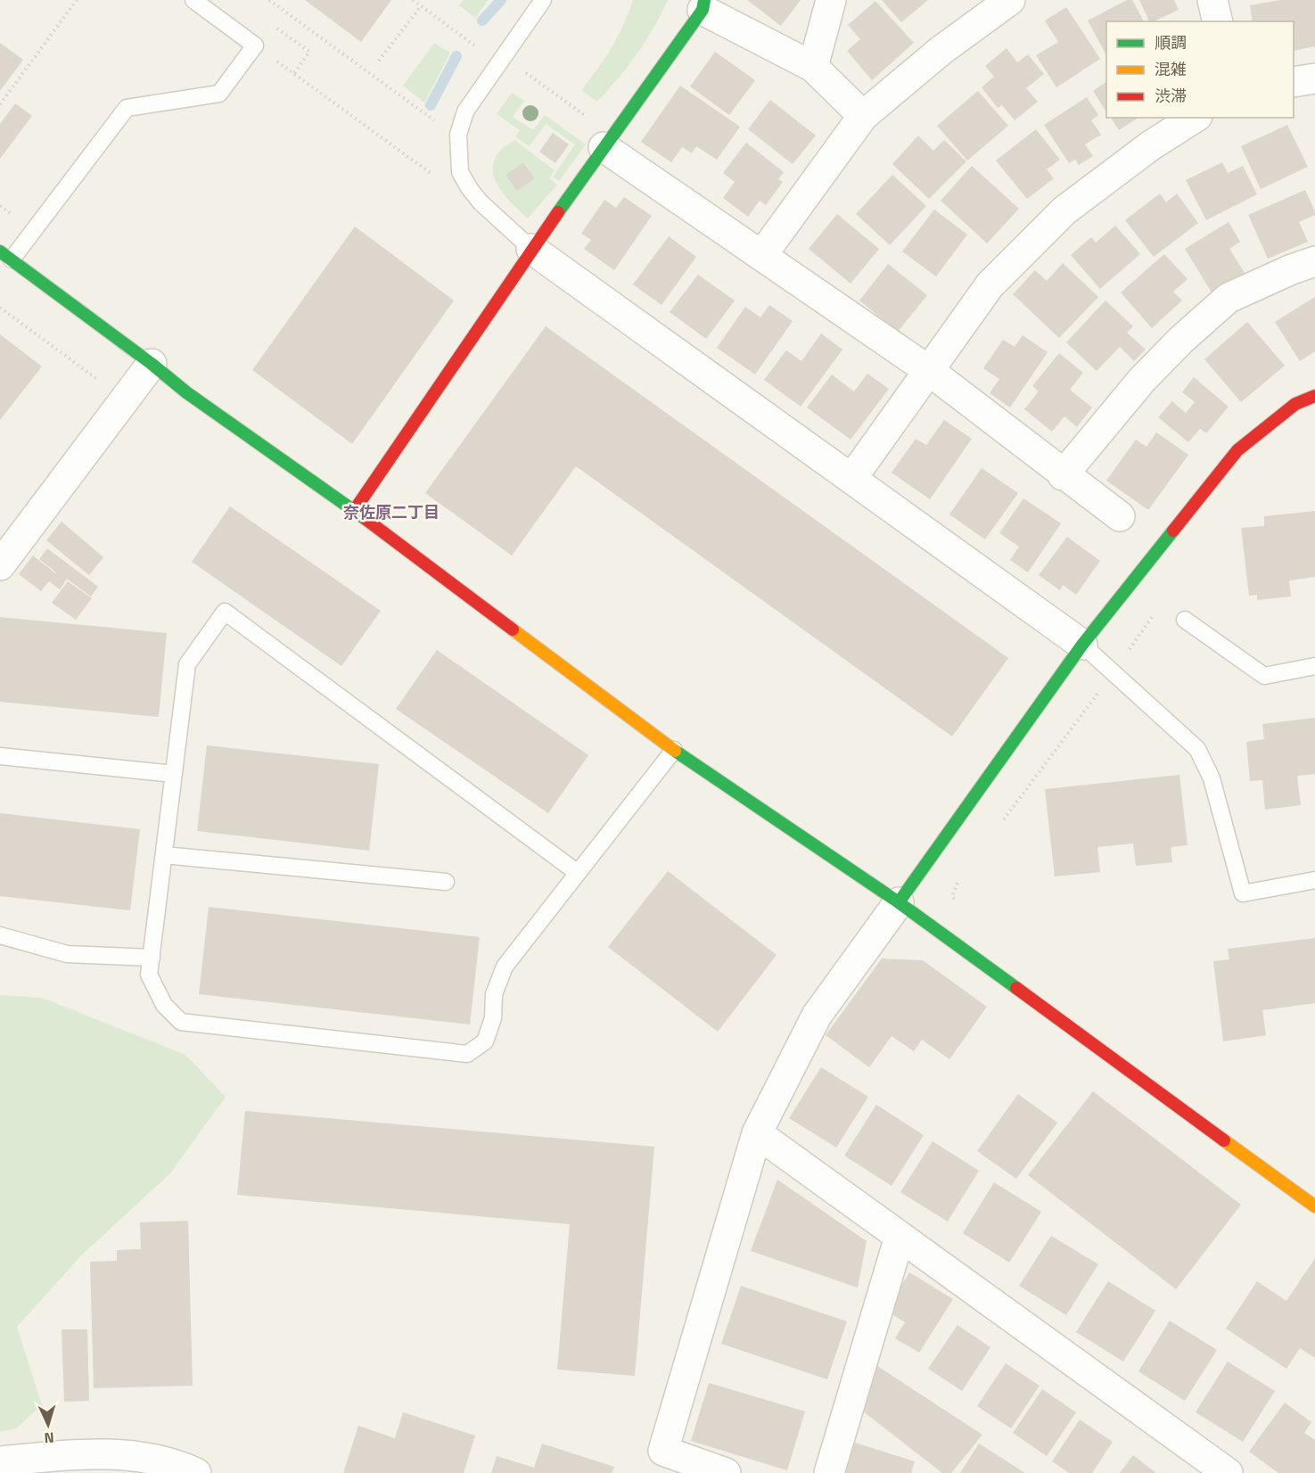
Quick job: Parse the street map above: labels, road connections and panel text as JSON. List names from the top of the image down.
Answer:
{
  "districts": ["奈佐原二丁目"],
  "legend": ["順調", "混雑", "渋滞"],
  "north": "bottom"
}
